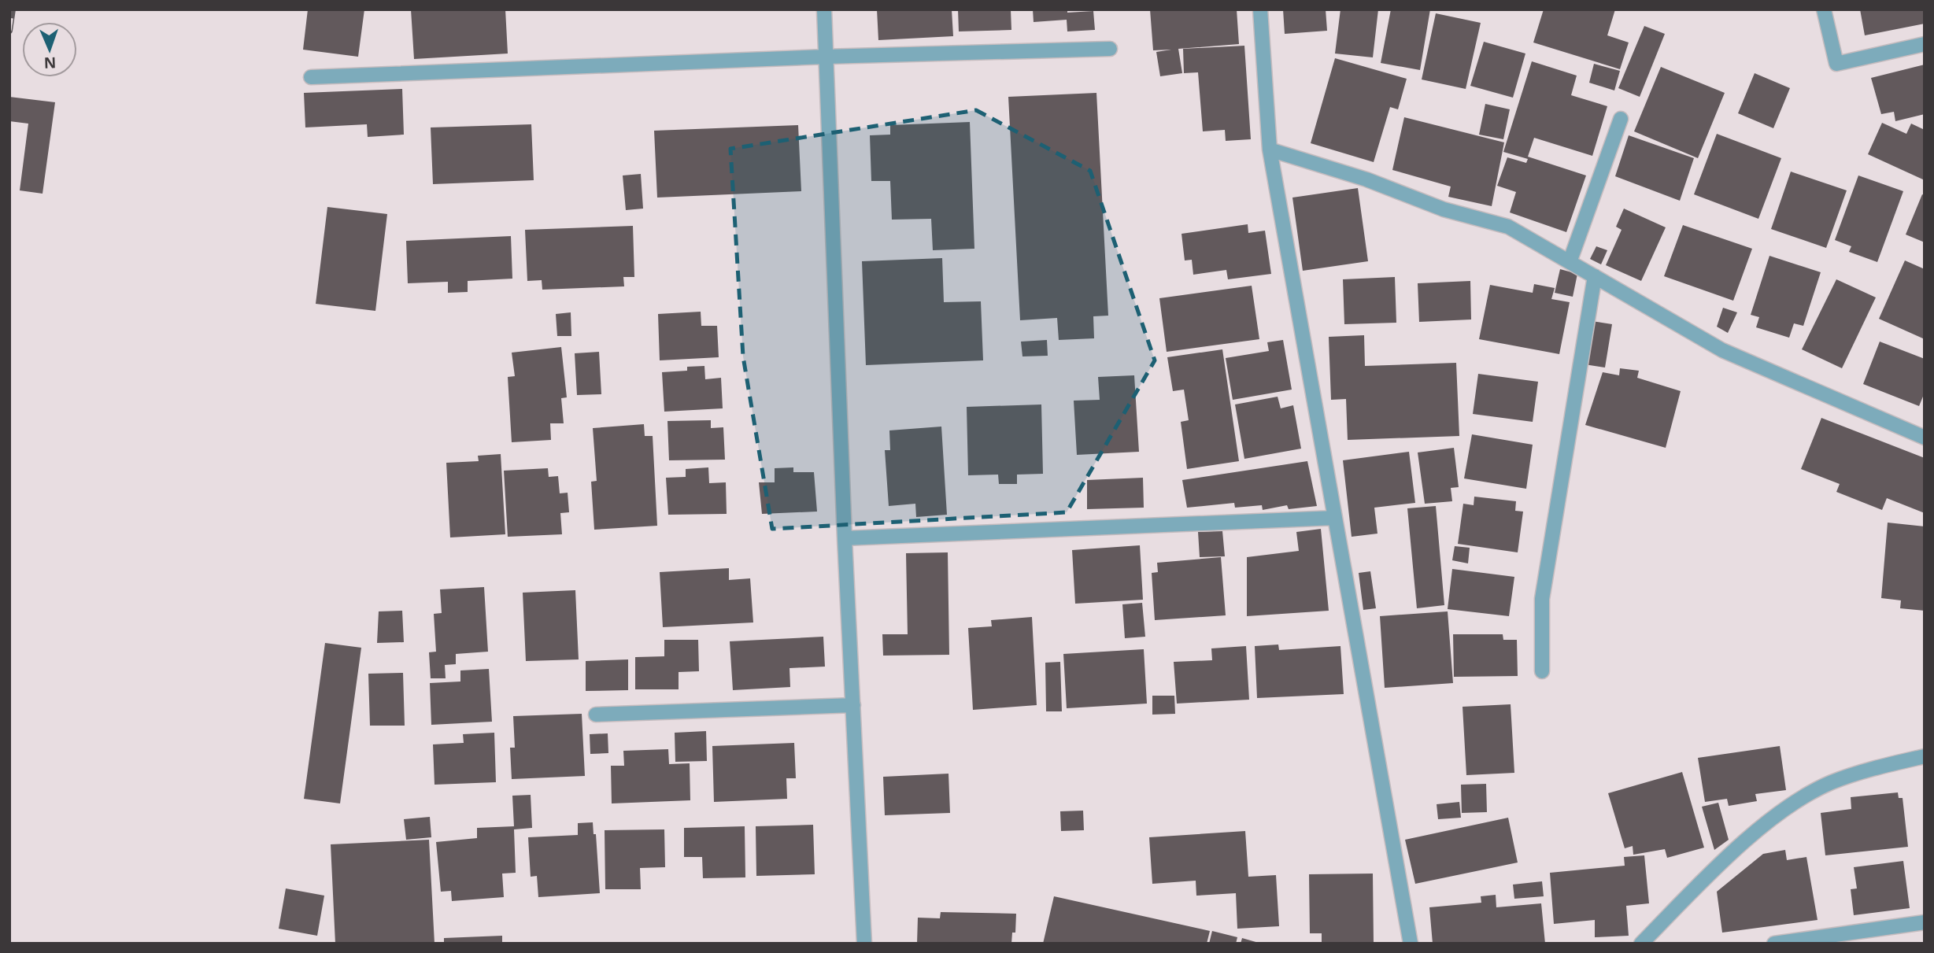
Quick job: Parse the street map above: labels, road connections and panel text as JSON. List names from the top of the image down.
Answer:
{
  "north": "bottom"
}
